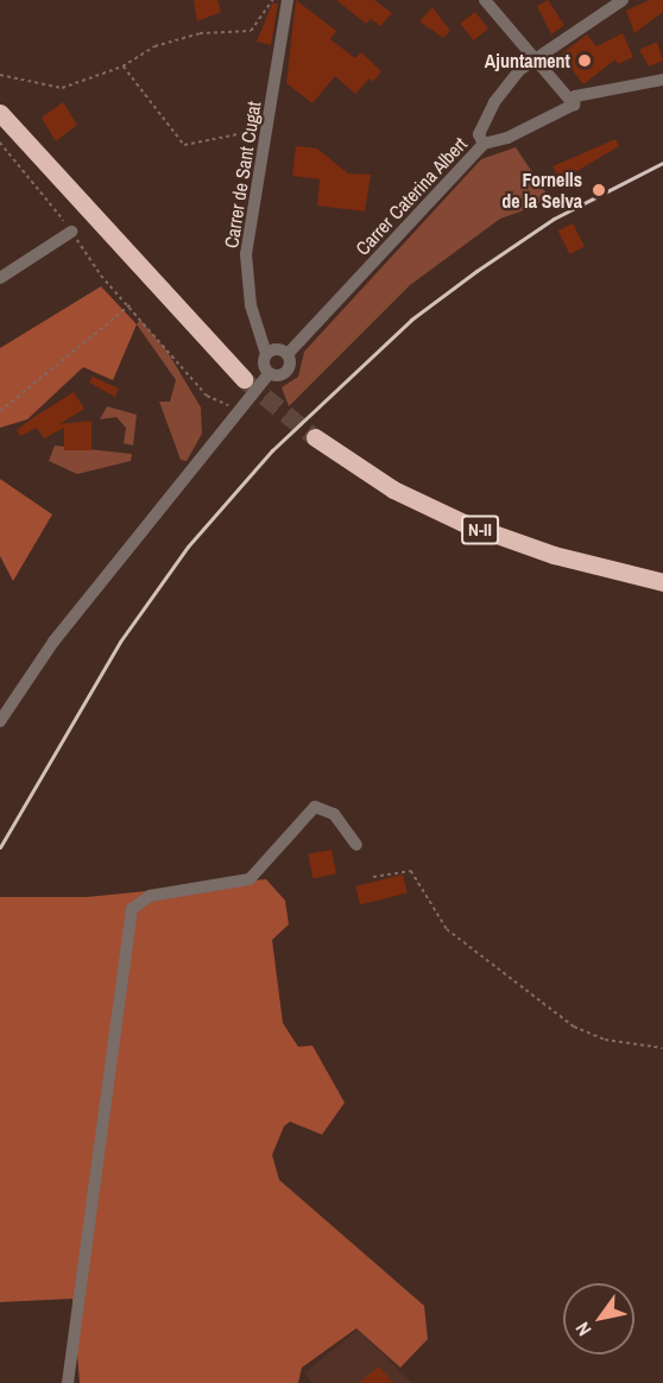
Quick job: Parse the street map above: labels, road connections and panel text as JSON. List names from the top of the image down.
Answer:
{
  "streets": {
    "highway": ["N-II"],
    "street": ["Carrer de Sant Cugat", "Carrer Caterina Albert"]
  },
  "crossings": [
    ["Carrer de Sant Cugat", "Carrer Caterina Albert"]
  ],
  "places": ["Ajuntament", "Fornells de la Selva"],
  "north": "bottom left"
}
